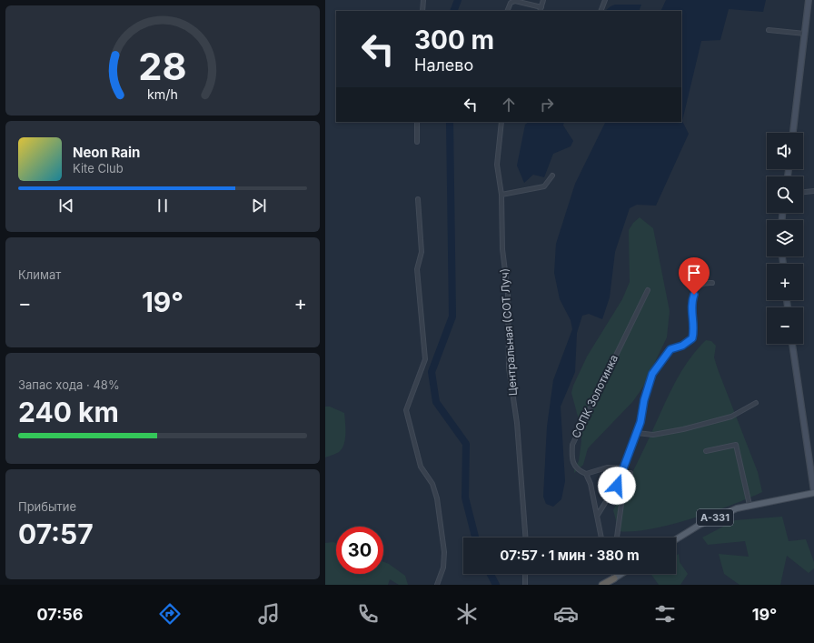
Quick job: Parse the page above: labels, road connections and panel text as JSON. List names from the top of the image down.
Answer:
{
  "streets": {
    "main road": ["А-331"],
    "street": ["Центральная (СОТ Луч)", "СОПК Золотинка"]
  },
  "page": {
    "turn": ["300 m", "Налево"],
    "map_buttons": ["+", "−"],
    "song": ["Neon Rain", "Kite Club"],
    "tile": [
      "Климат",
      ["Запас хода · 48%", "240 km"],
      ["Прибытие", "07:57"]
    ],
    "heat": ["−", "19°", "+"],
    "limit": "30",
    "trip": "07:57 · 1 мин · 380 m",
    "tabs": ["07:56", "19°"],
    "gauge": ["28", "km/h"]
  }
}
